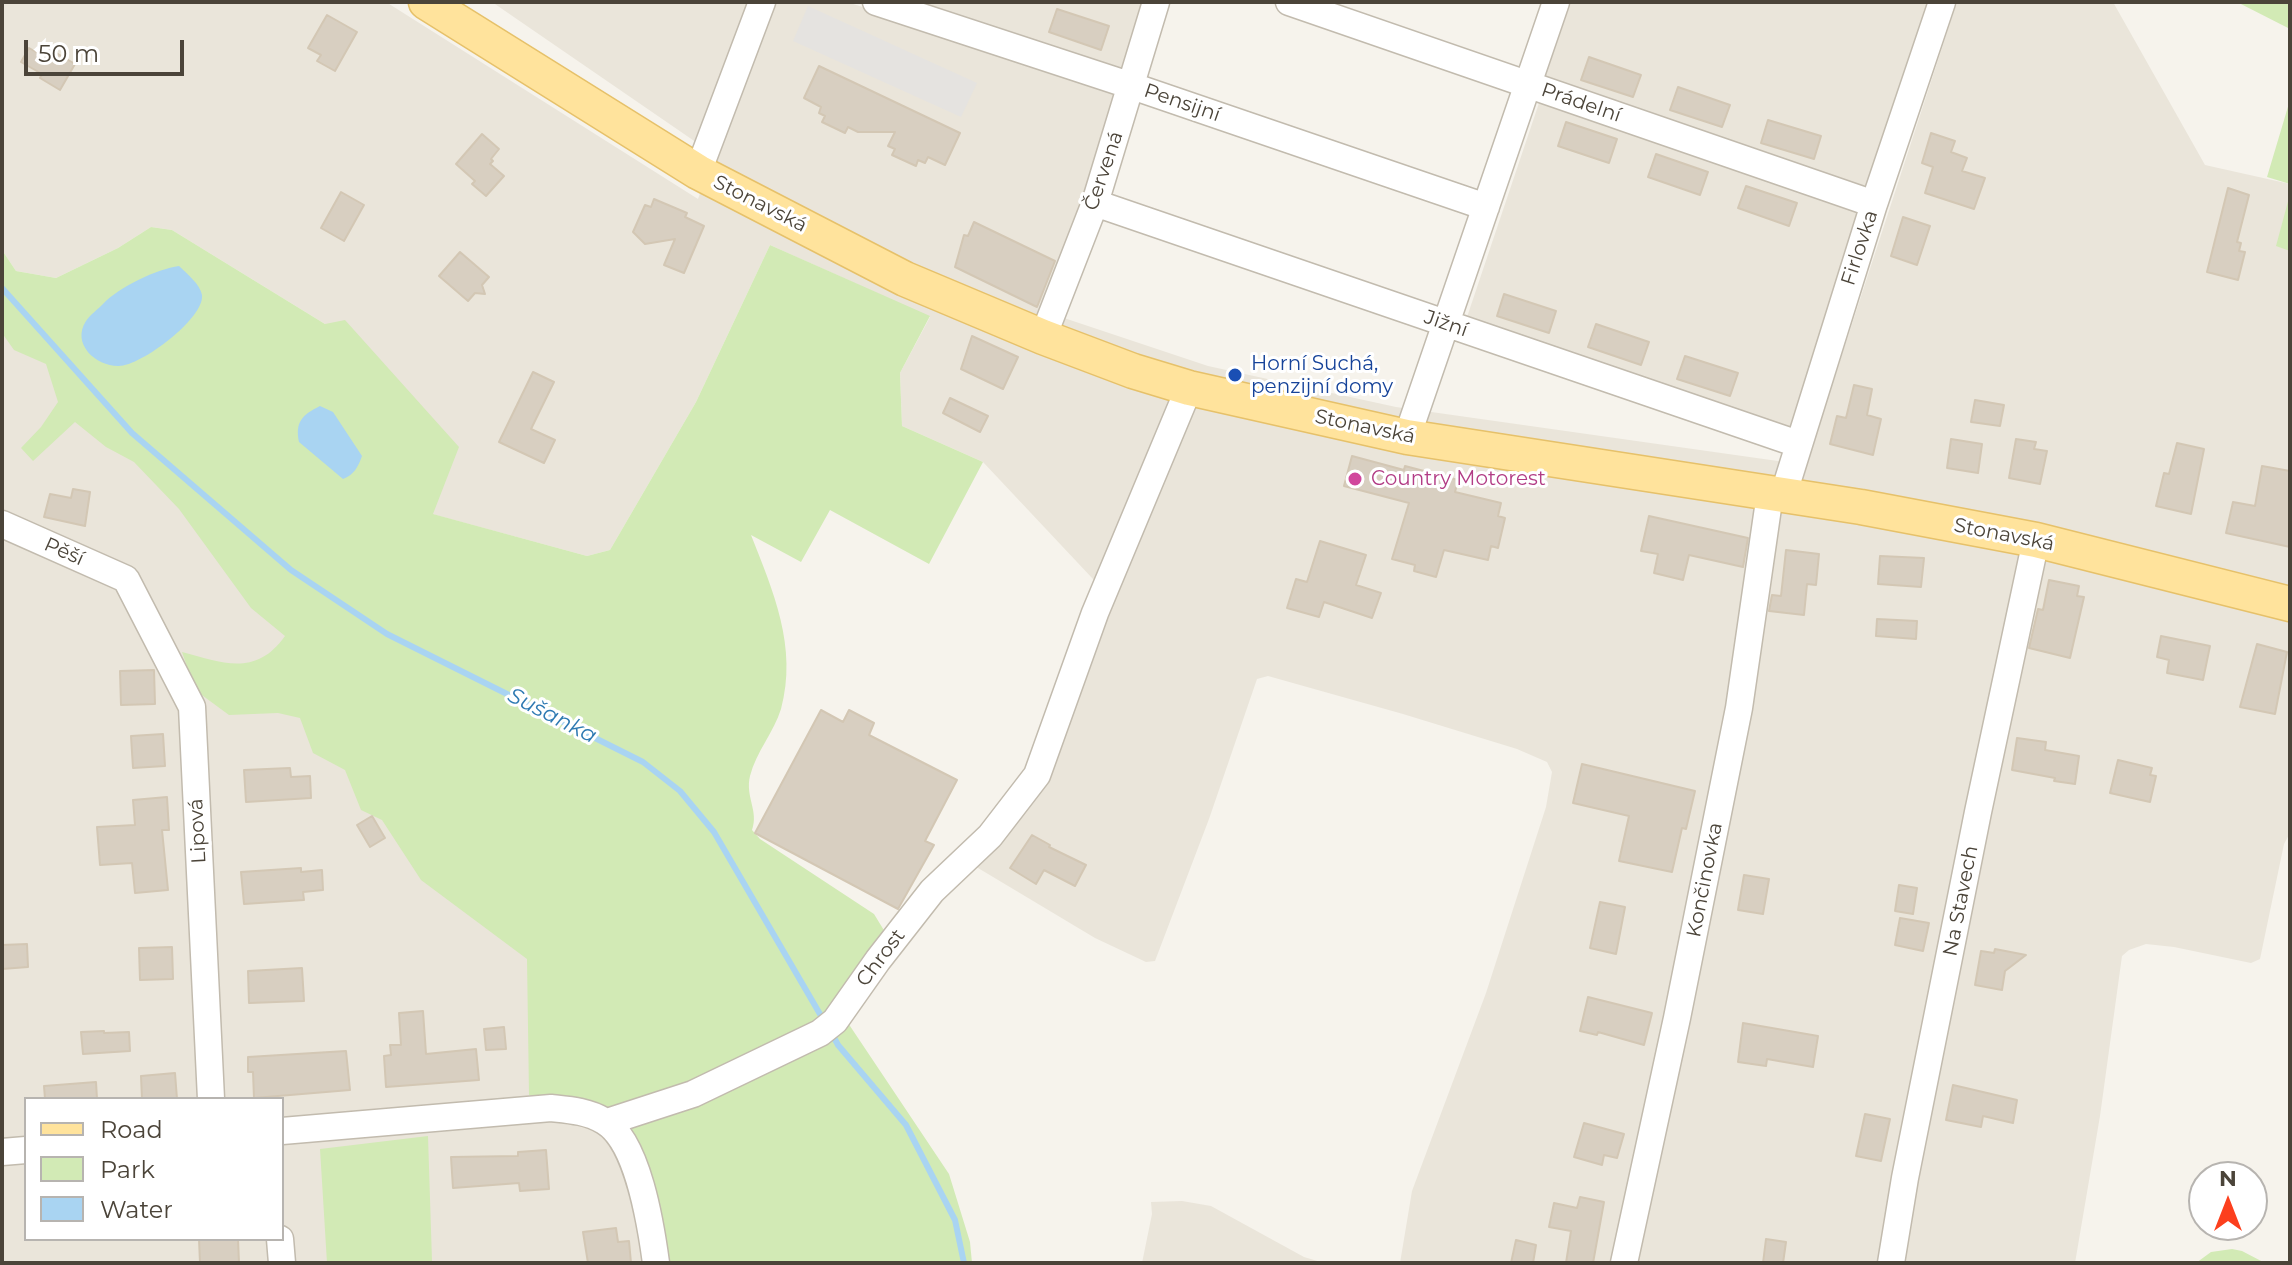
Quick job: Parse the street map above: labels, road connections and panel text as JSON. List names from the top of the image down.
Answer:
{
  "streets": {
    "main road": ["Stonavská"],
    "street": [
      "Pensijní",
      "Prádelní",
      "Červená",
      "Firlovka",
      "Jižní",
      "Pěší",
      "Lipová",
      "Končinovka",
      "Na Stavech",
      "Chrost"
    ]
  },
  "crossings": [
    ["Pensijní", "Červená"],
    ["Prádelní", "Firlovka"],
    ["Červená", "Stonavská"],
    ["Červená", "Jižní"],
    ["Stonavská", "Firlovka"],
    ["Stonavská", "Končinovka"],
    ["Stonavská", "Na Stavech"],
    ["Stonavská", "Chrost"],
    ["Firlovka", "Jižní"],
    ["Firlovka", "Končinovka"],
    ["Pěší", "Lipová"]
  ],
  "water": ["Sušanka"],
  "places": ["Horní Suchá, penzijní domy", "Country Motorest"],
  "legend": ["Road", "Park", "Water"],
  "scale_bar": "50 m",
  "north": "top"
}
